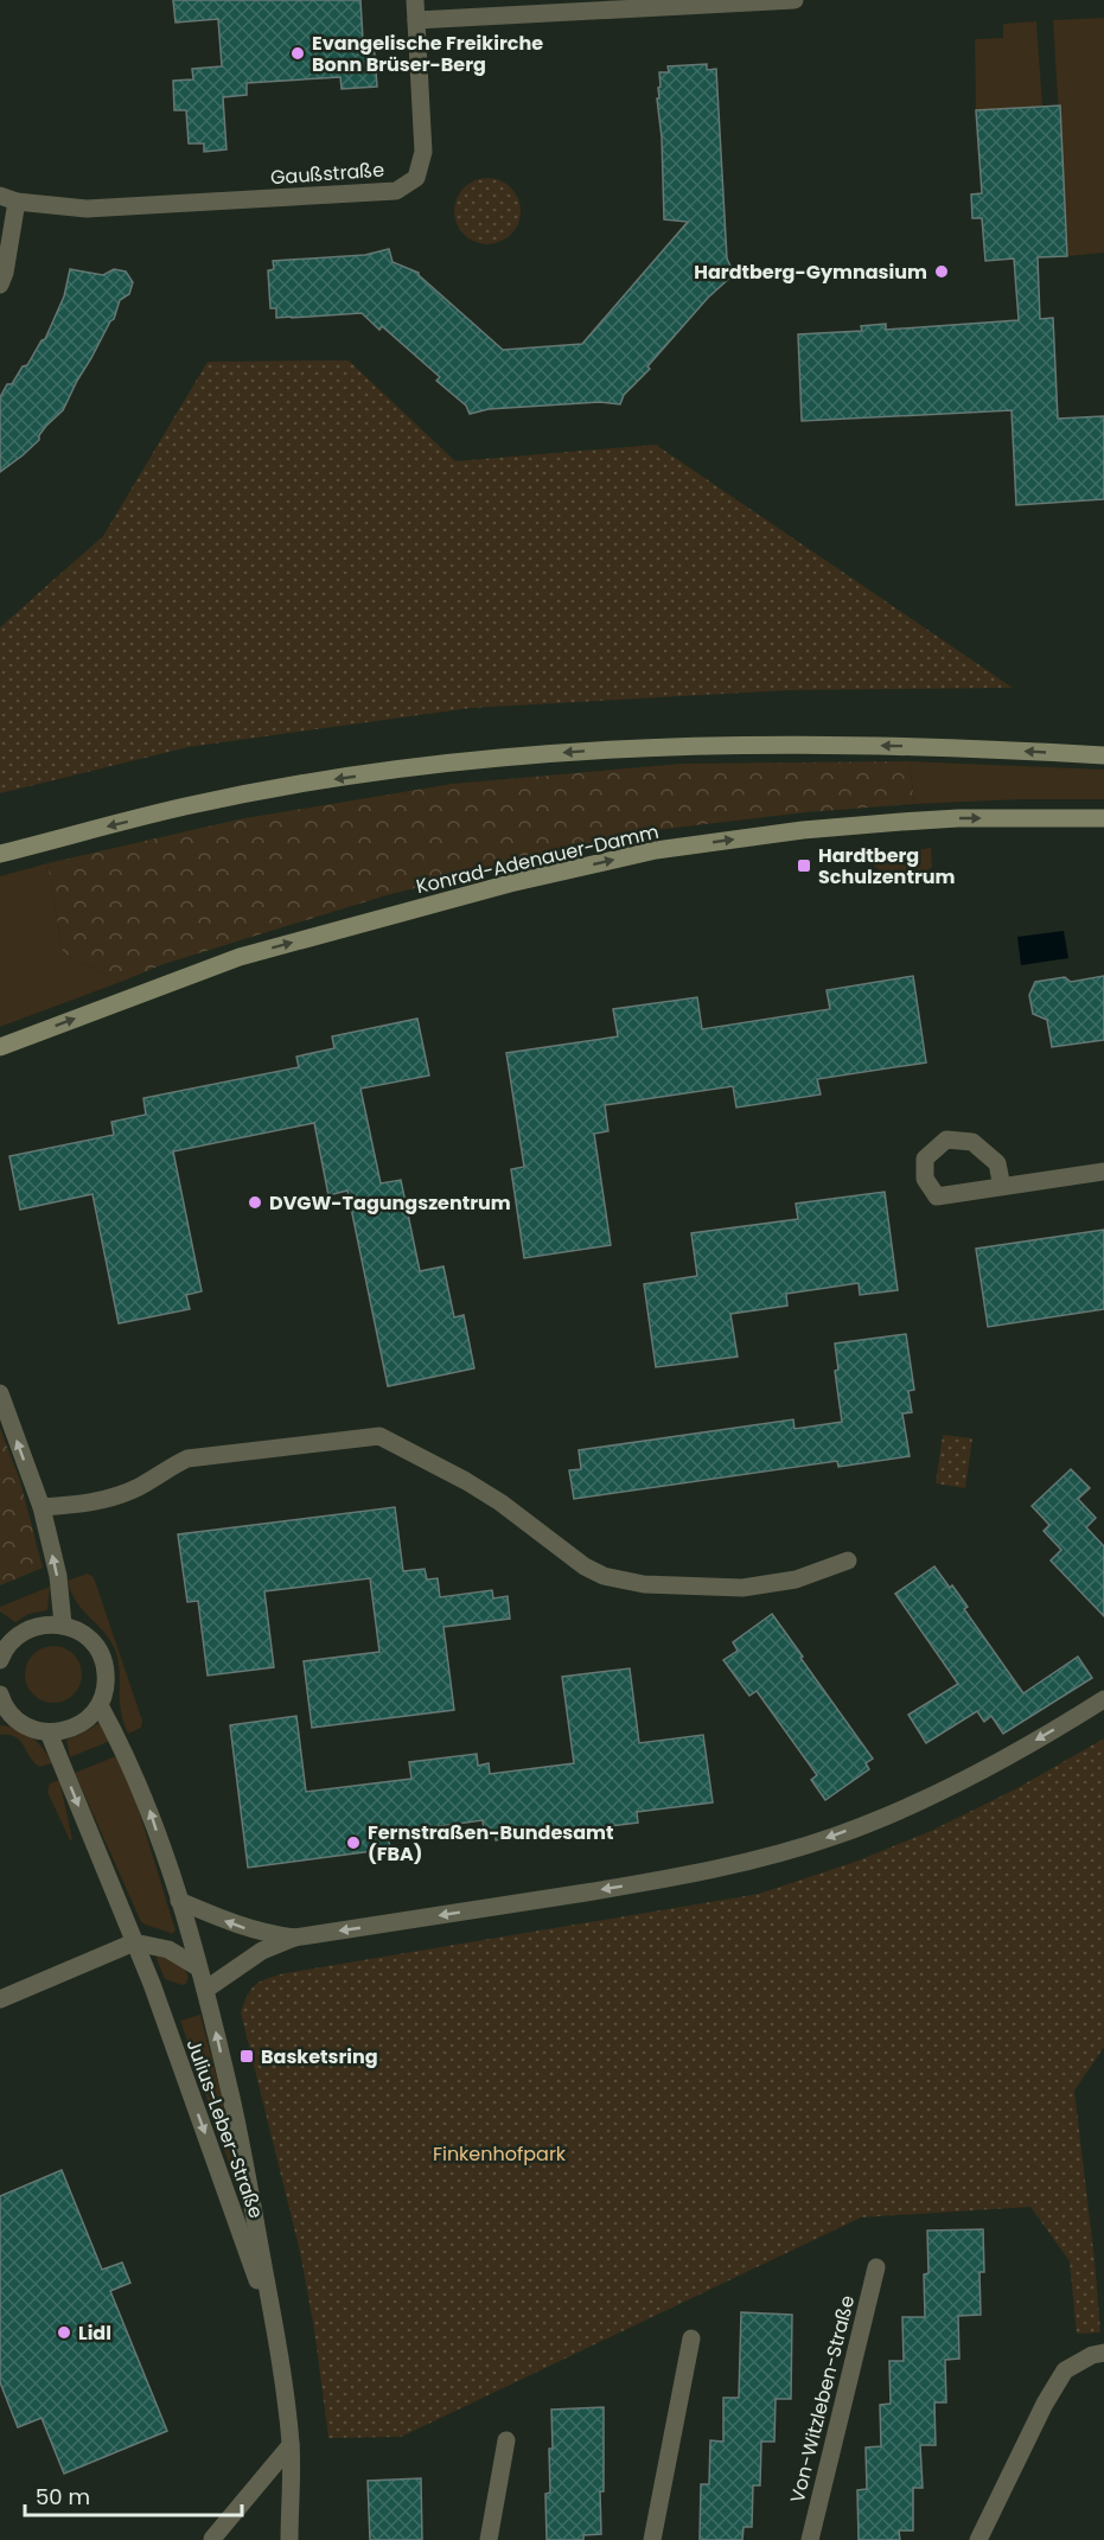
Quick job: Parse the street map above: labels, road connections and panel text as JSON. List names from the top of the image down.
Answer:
{
  "streets": {
    "main road": ["Konrad-Adenauer-Damm"],
    "street": ["Gaußstraße", "Julius-Leber-Straße", "Von-Witzleben-Straße"]
  },
  "parks": ["Finkenhofpark"],
  "places": {
    "other": [
      "Evangelische Freikirche Bonn Brüser-Berg",
      "Hardtberg-Gymnasium",
      "DVGW-Tagungszentrum",
      "Fernstraßen-Bundesamt (FBA)",
      "Lidl"
    ],
    "transit": ["Hardtberg Schulzentrum", "Basketsring"]
  },
  "scale_bar": "50 m"
}
